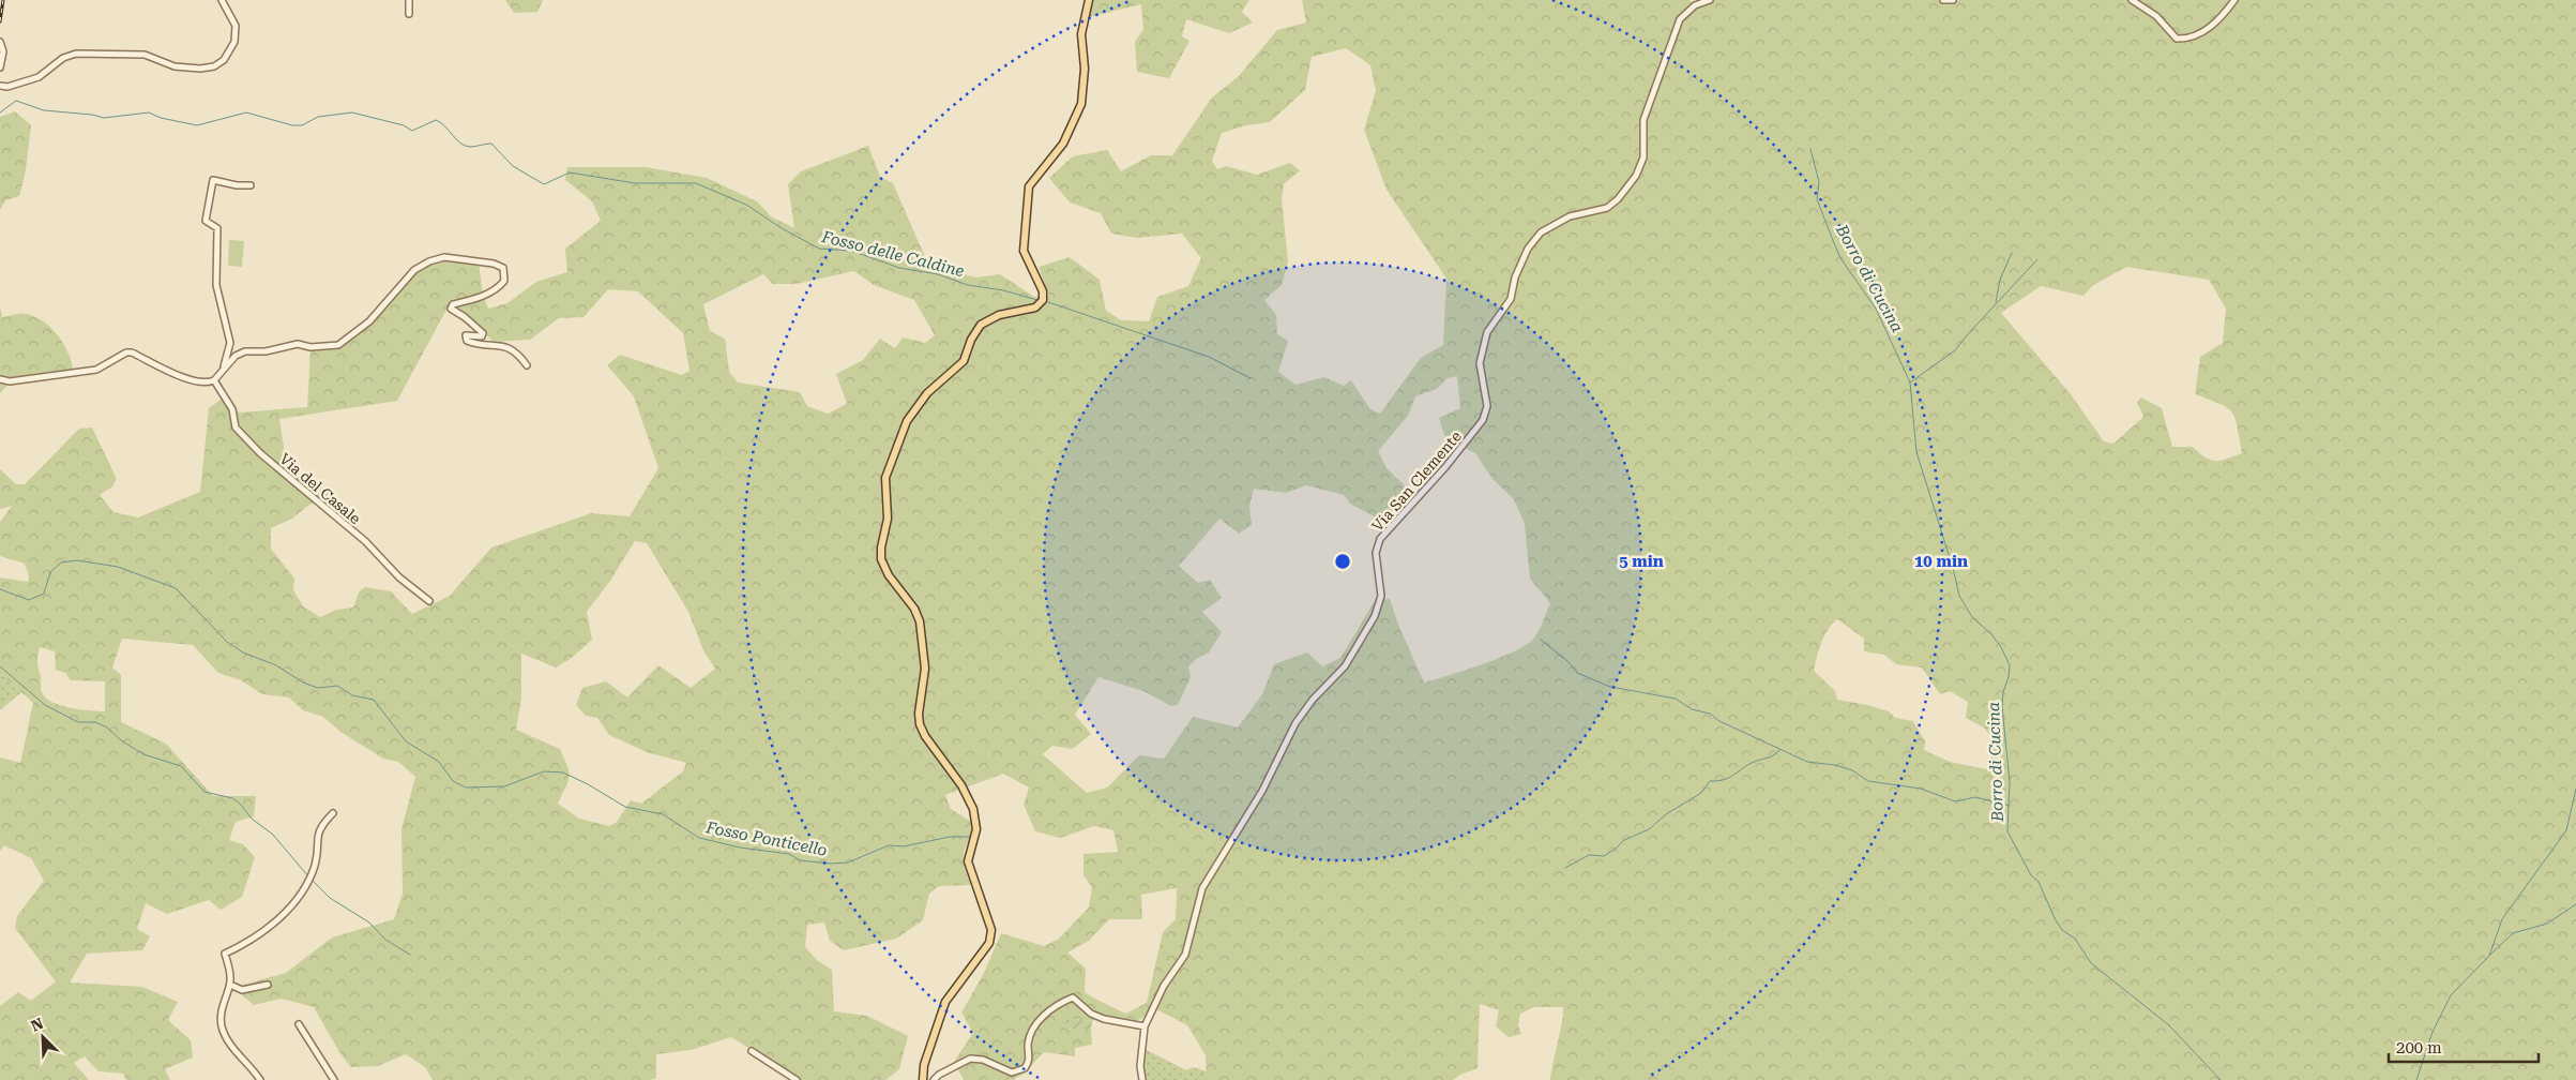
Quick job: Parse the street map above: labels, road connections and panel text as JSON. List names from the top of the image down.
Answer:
{
  "streets": {
    "street": ["Via San Clemente", "Via del Casale"]
  },
  "water": ["Fosso delle Caldine", "Borro di Cucina", "Fosso Ponticello"],
  "scale_bar": "200 m",
  "north": "top left",
  "rings": ["5 min", "10 min"]
}
